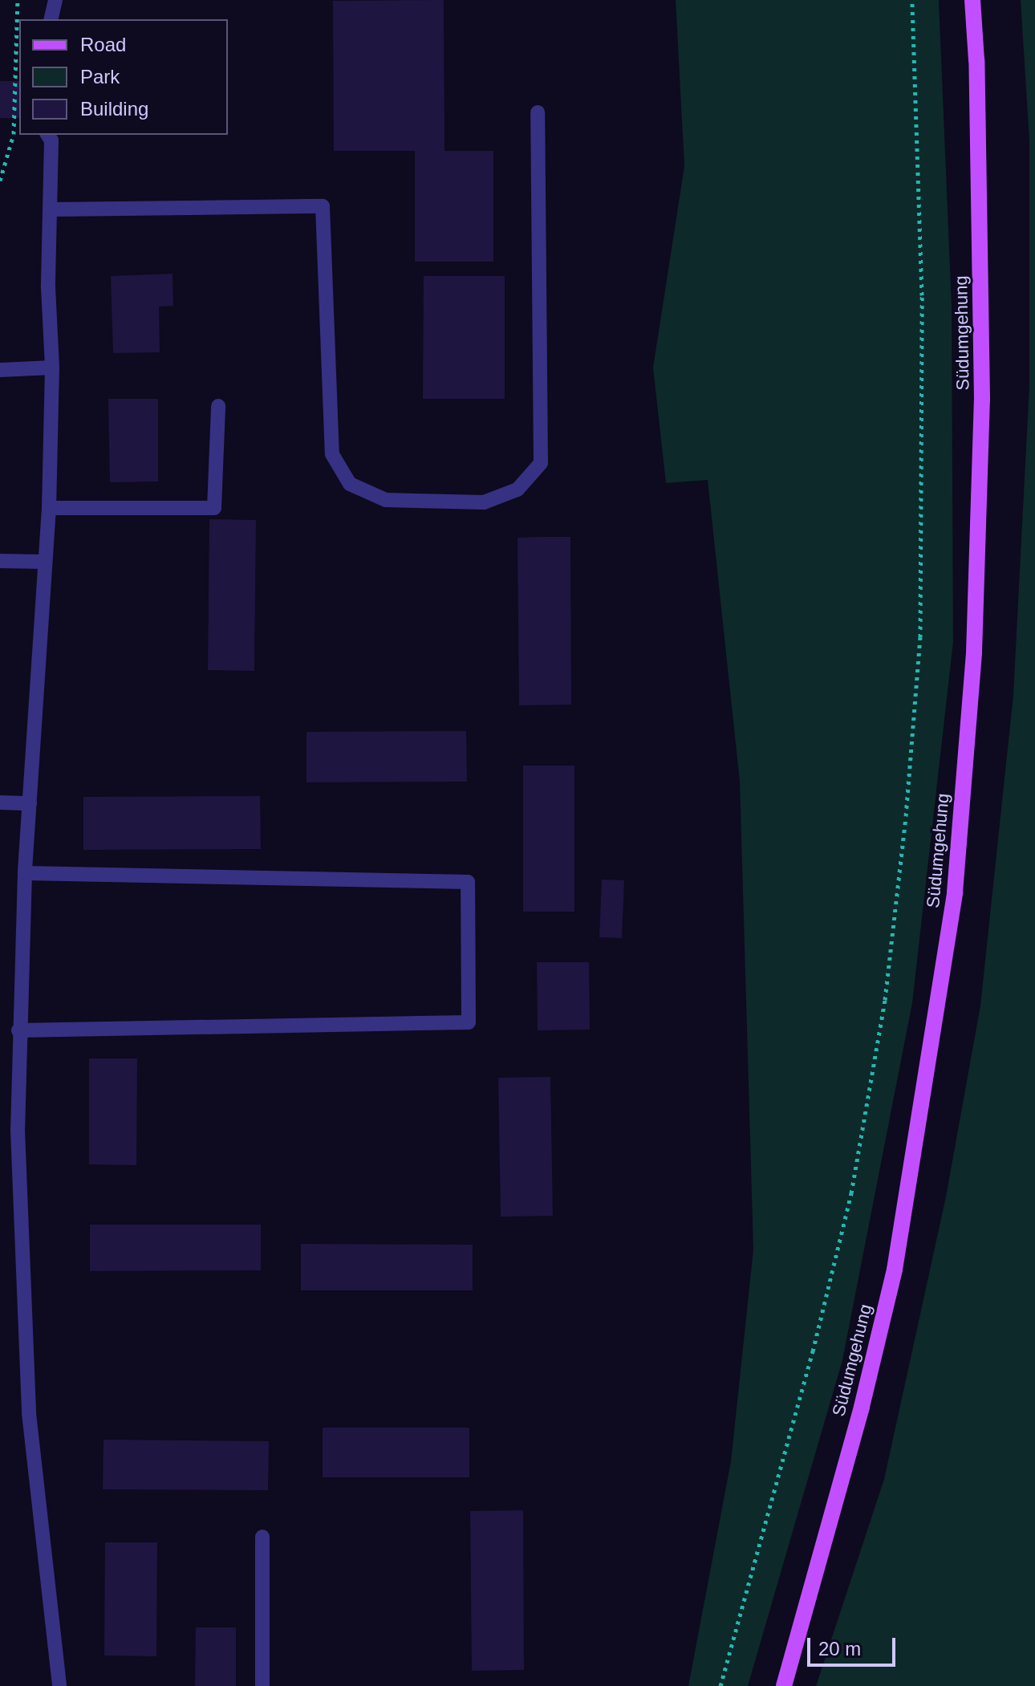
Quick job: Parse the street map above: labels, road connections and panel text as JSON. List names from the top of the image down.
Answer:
{
  "streets": {
    "main road": ["Südumgehung"]
  },
  "legend": ["Road", "Park", "Building"],
  "scale_bar": "20 m"
}
